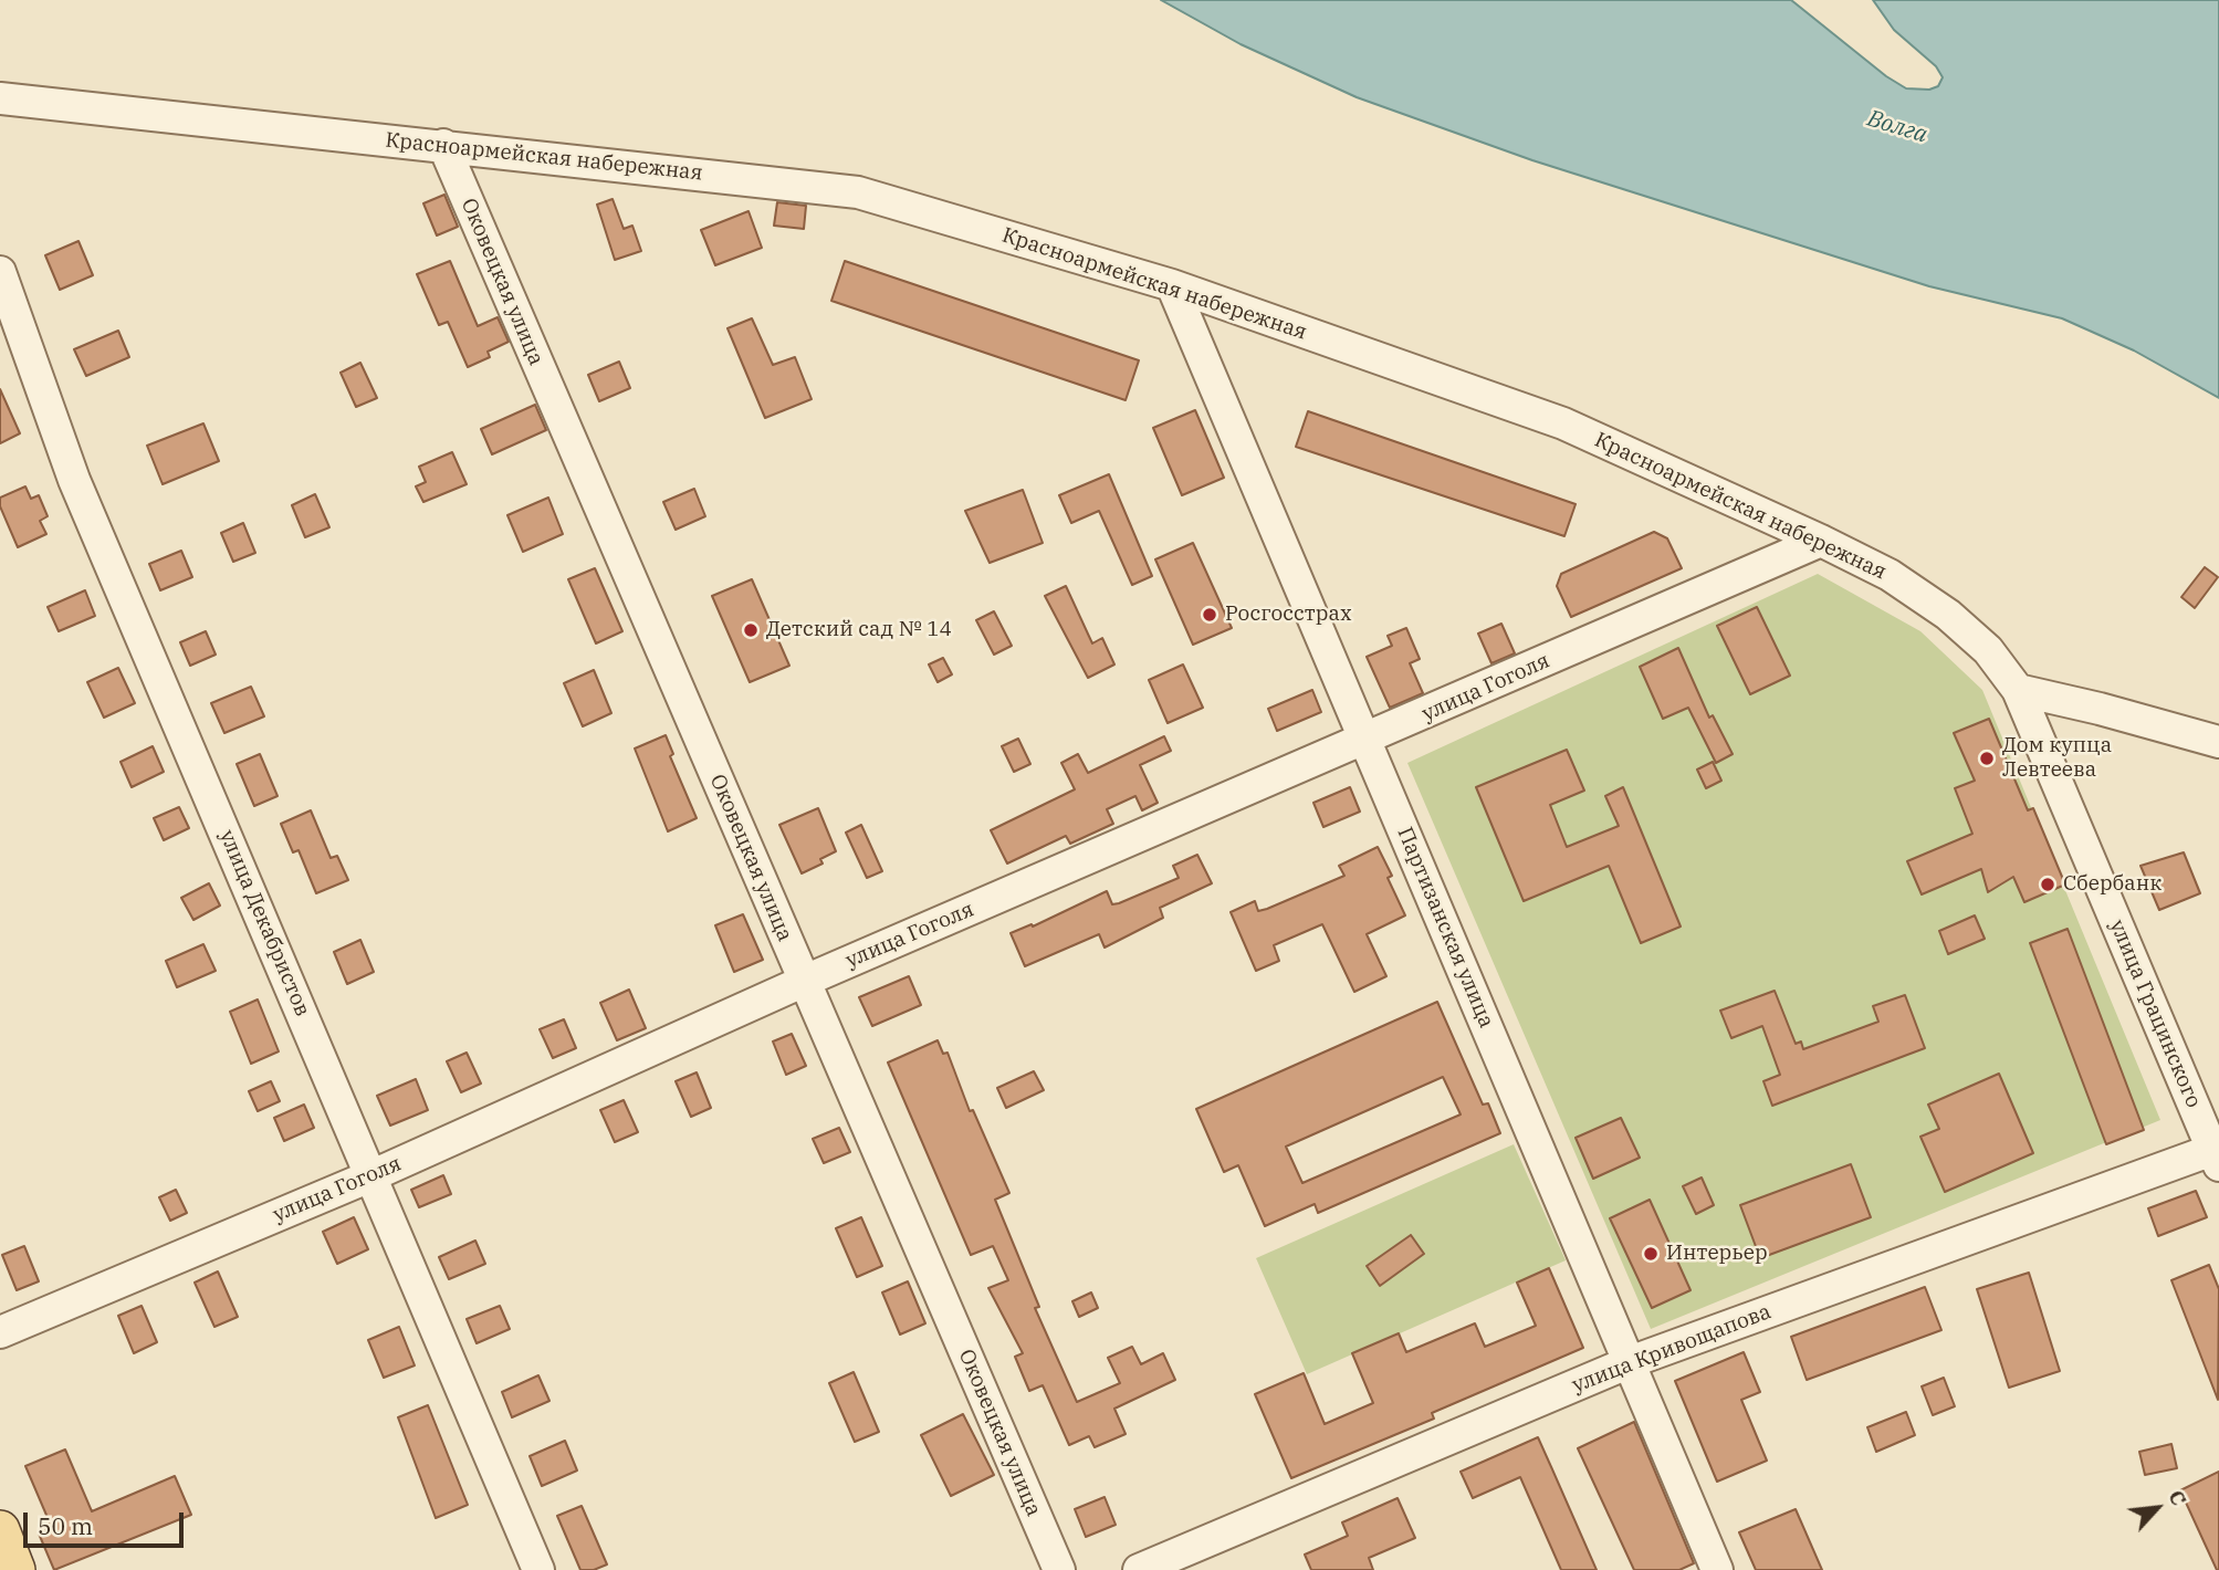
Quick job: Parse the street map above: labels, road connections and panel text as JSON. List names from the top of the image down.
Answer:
{
  "streets": {
    "street": [
      "Красноармейская набережная",
      "Оковецкая улица",
      "улица Гоголя",
      "улица Декабристов",
      "Партизанская улица",
      "улица Грацинского",
      "улица Кривощапова"
    ]
  },
  "crossings": [
    ["Красноармейская набережная", "Оковецкая улица"],
    ["Красноармейская набережная", "улица Гоголя"],
    ["Красноармейская набережная", "Партизанская улица"],
    ["Красноармейская набережная", "улица Грацинского"],
    ["Оковецкая улица", "улица Гоголя"],
    ["улица Гоголя", "улица Декабристов"],
    ["улица Гоголя", "Партизанская улица"],
    ["Партизанская улица", "улица Кривощапова"],
    ["улица Грацинского", "улица Кривощапова"]
  ],
  "water": ["Волга"],
  "places": [
    "Росгосстрах",
    "Детский сад № 14",
    "Дом купца Левтеева",
    "Сбербанк",
    "Интерьер"
  ],
  "scale_bar": "50 m",
  "north": "top right"
}
